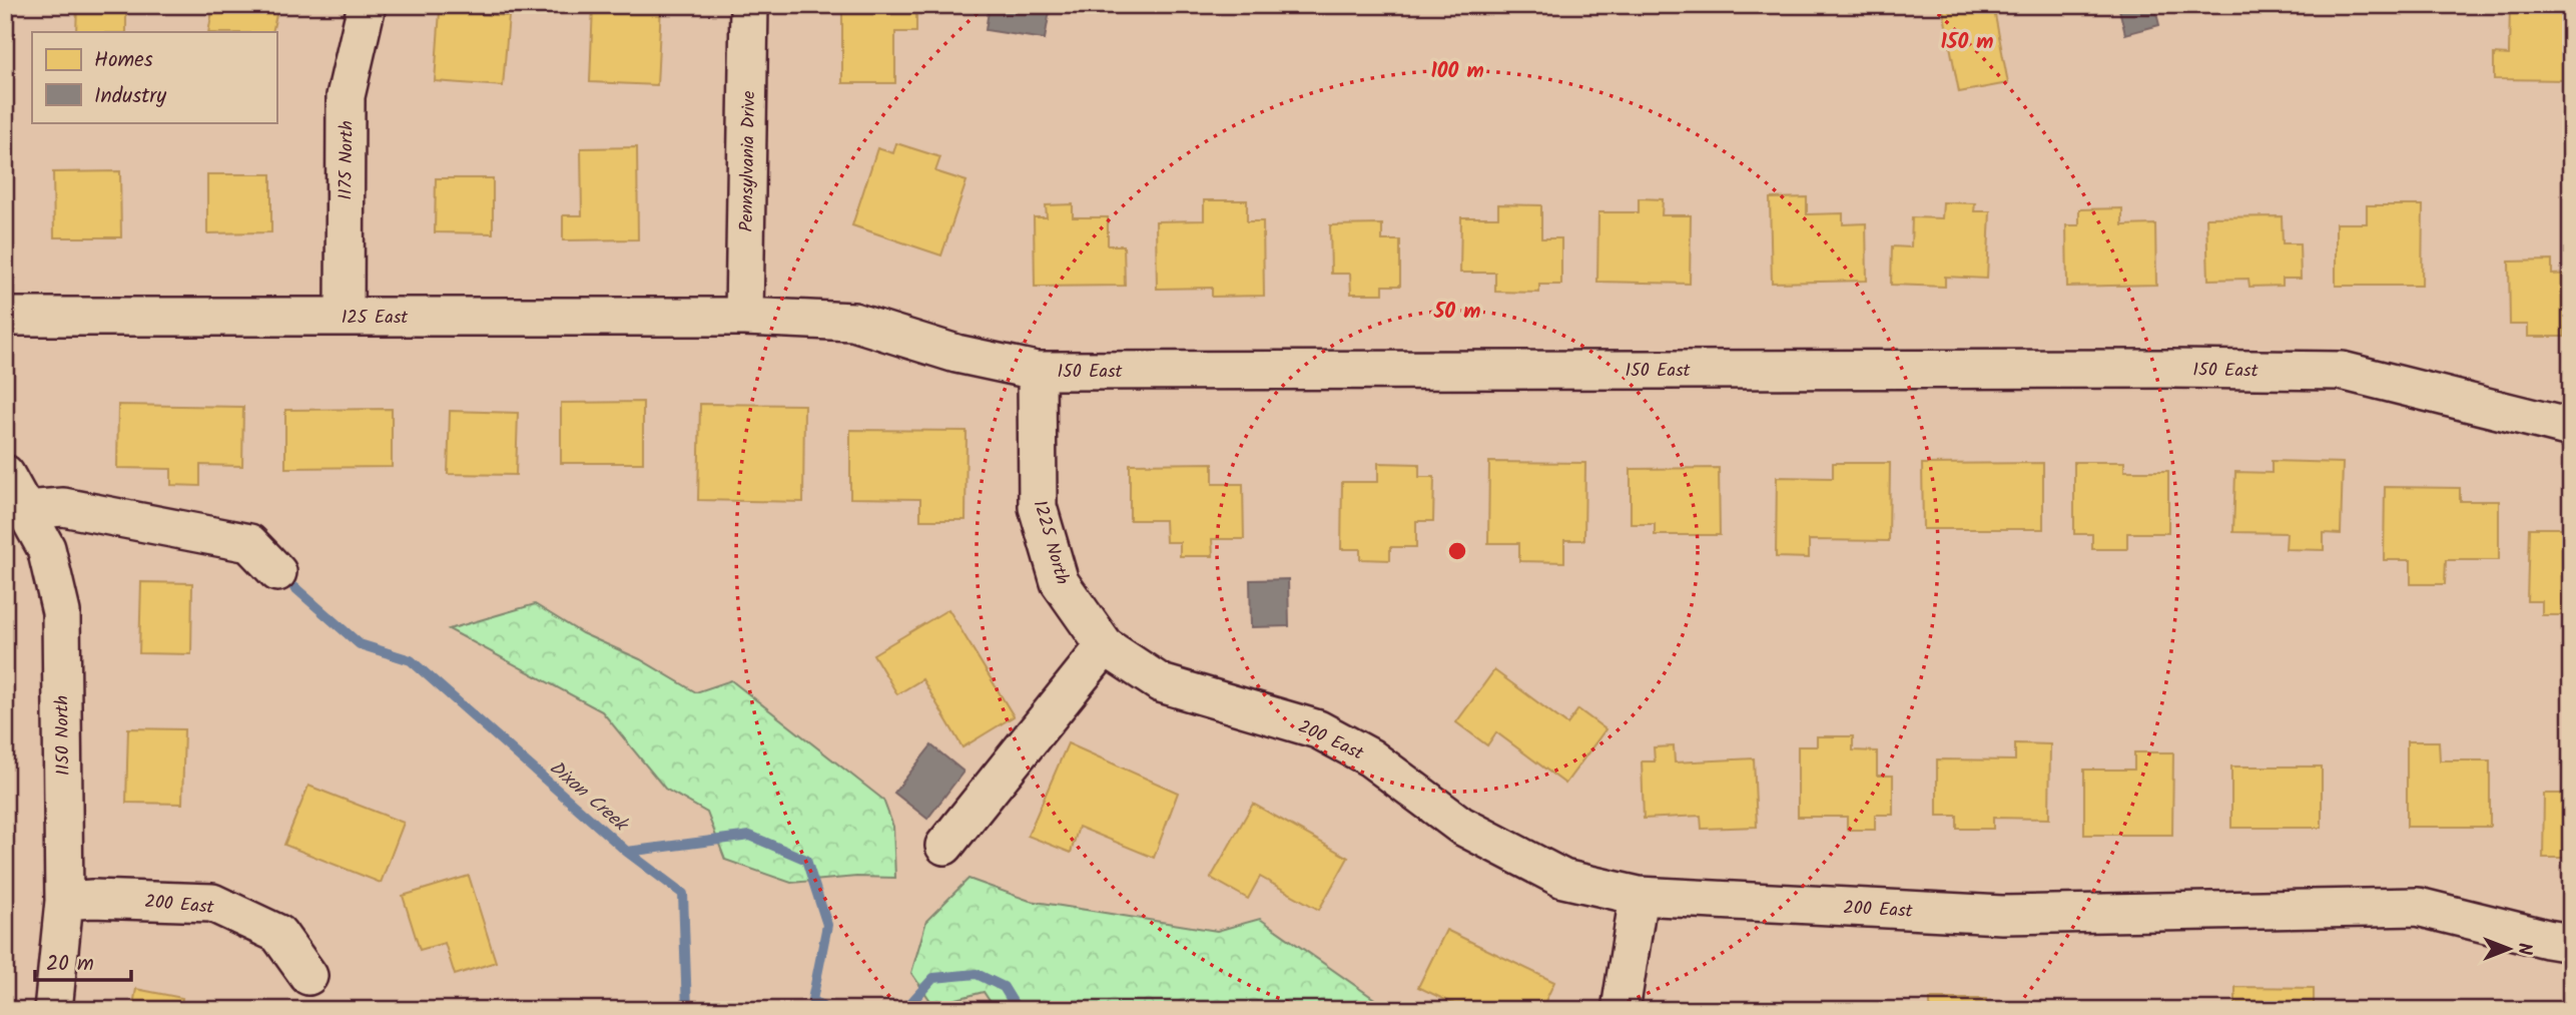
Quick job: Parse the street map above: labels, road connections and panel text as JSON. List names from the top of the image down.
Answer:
{
  "streets": {
    "street": [
      "1175 North",
      "Pennsylvania Drive",
      "125 East",
      "150 East",
      "1225 North",
      "1150 North",
      "200 East"
    ]
  },
  "crossings": [
    ["1175 North", "125 East"],
    ["Pennsylvania Drive", "125 East"],
    ["Pennsylvania Drive", "150 East"],
    ["125 East", "150 East"],
    ["150 East", "1225 North"],
    ["1225 North", "200 East"],
    ["1150 North", "200 East"]
  ],
  "water": ["Dixon Creek"],
  "legend": ["Homes", "Industry"],
  "scale_bar": "20 m",
  "north": "right",
  "rings": ["150 m", "100 m", "50 m"]
}
